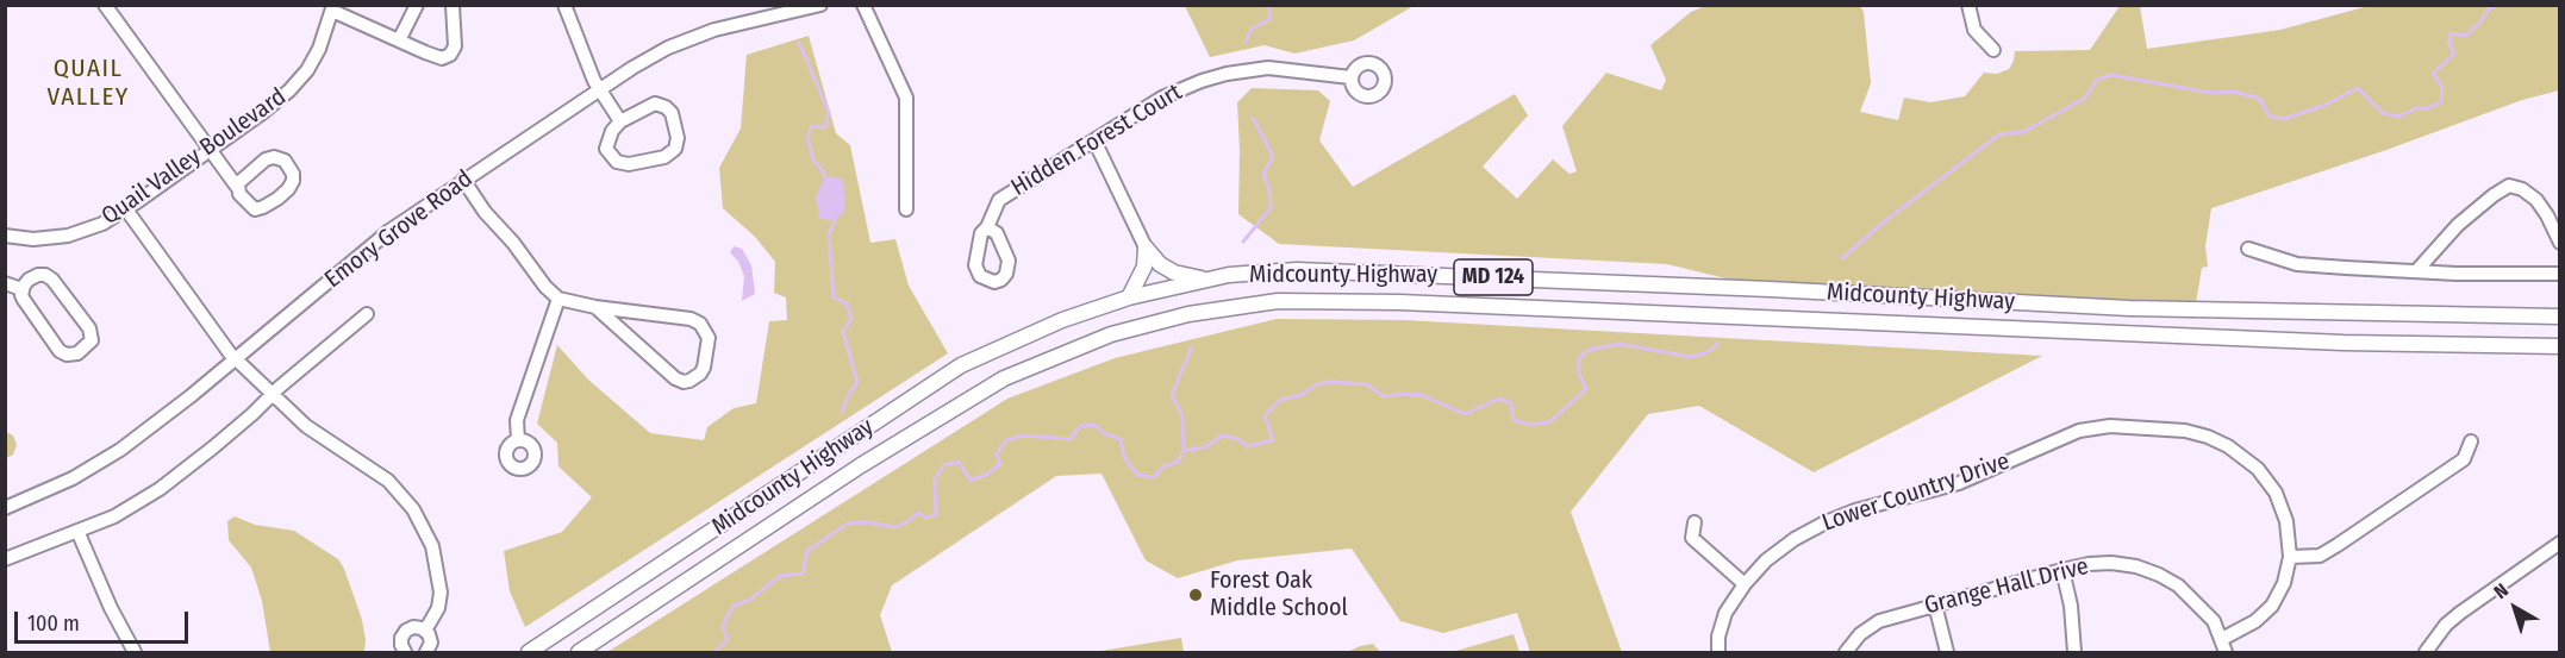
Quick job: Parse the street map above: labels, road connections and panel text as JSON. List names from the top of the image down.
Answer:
{
  "streets": {
    "main road": ["Midcounty Highway", "MD 124"],
    "street": [
      "Hidden Forest Court",
      "Quail Valley Boulevard",
      "Emory Grove Road",
      "Lower Country Drive",
      "Grange Hall Drive"
    ]
  },
  "crossings": [
    ["Lower Country Drive", "Grange Hall Drive"]
  ],
  "districts": ["QUAIL VALLEY"],
  "places": ["Forest Oak Middle School"],
  "scale_bar": "100 m",
  "north": "top left"
}
